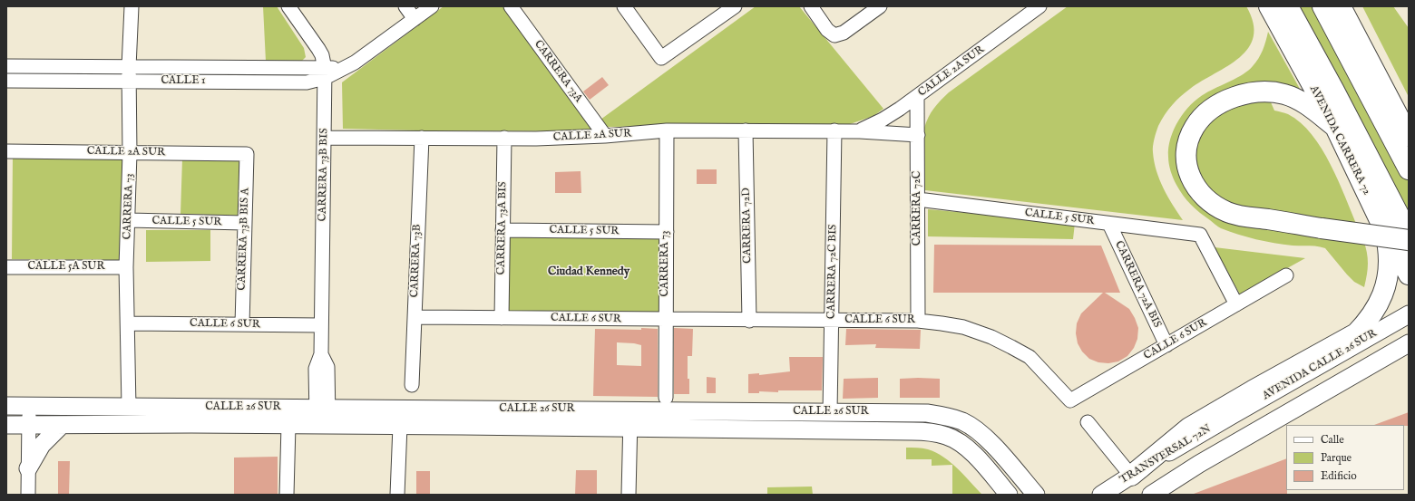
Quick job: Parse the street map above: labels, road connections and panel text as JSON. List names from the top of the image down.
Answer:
{
  "streets": {
    "highway": ["AVENIDA CARRERA 72"],
    "main road": ["AVENIDA CALLE 26 SUR", "CALLE 26 SUR", "TRANSVERSAL 72N"],
    "street": [
      "CARRERA 73A",
      "CALLE 2A SUR",
      "CALLE 1",
      "CARRERA 73B BIS",
      "CARRERA 73",
      "CARRERA 72C",
      "CALLE 5 SUR",
      "CARRERA 72D",
      "CARRERA 73A BIS",
      "CARRERA 73B BIS A",
      "CARRERA 73B",
      "CALLE 5A SUR",
      "CARRERA 72C BIS",
      "CARRERA 72A BIS",
      "CALLE 6 SUR"
    ]
  },
  "crossings": [
    ["CARRERA 73A", "CALLE 2A SUR"],
    ["CALLE 2A SUR", "CARRERA 73B BIS"],
    ["CALLE 2A SUR", "CARRERA 73"],
    ["CALLE 2A SUR", "CARRERA 72C"],
    ["CALLE 2A SUR", "CARRERA 72D"],
    ["CALLE 2A SUR", "CARRERA 73A BIS"],
    ["CALLE 2A SUR", "CARRERA 73B BIS A"],
    ["CALLE 2A SUR", "CARRERA 73B"],
    ["CALLE 2A SUR", "CARRERA 72C BIS"],
    ["CALLE 1", "CARRERA 73B BIS"],
    ["CALLE 1", "CARRERA 73"],
    ["CARRERA 73B BIS", "CALLE 6 SUR"],
    ["CARRERA 73B BIS", "CALLE 26 SUR"],
    ["CARRERA 73", "CALLE 5 SUR"],
    ["CARRERA 73", "CALLE 5A SUR"],
    ["CARRERA 73", "CALLE 6 SUR"],
    ["CARRERA 73", "CALLE 26 SUR"],
    ["CARRERA 72C", "CALLE 5 SUR"],
    ["CARRERA 72C", "CALLE 6 SUR"],
    ["CALLE 5 SUR", "CARRERA 73A BIS"],
    ["CALLE 5 SUR", "CARRERA 73B BIS A"],
    ["CALLE 5 SUR", "CARRERA 72A BIS"],
    ["CALLE 5 SUR", "CALLE 6 SUR"],
    ["CARRERA 72D", "CALLE 6 SUR"],
    ["CARRERA 73A BIS", "CALLE 6 SUR"],
    ["CARRERA 73B BIS A", "CALLE 6 SUR"],
    ["CARRERA 73B", "CALLE 6 SUR"],
    ["CARRERA 72C BIS", "CALLE 6 SUR"],
    ["CARRERA 72C BIS", "CALLE 26 SUR"],
    ["CARRERA 72A BIS", "CALLE 6 SUR"],
    ["AVENIDA CALLE 26 SUR", "TRANSVERSAL 72N"]
  ],
  "districts": ["Ciudad Kennedy"],
  "legend": ["Calle", "Parque", "Edificio"]
}
